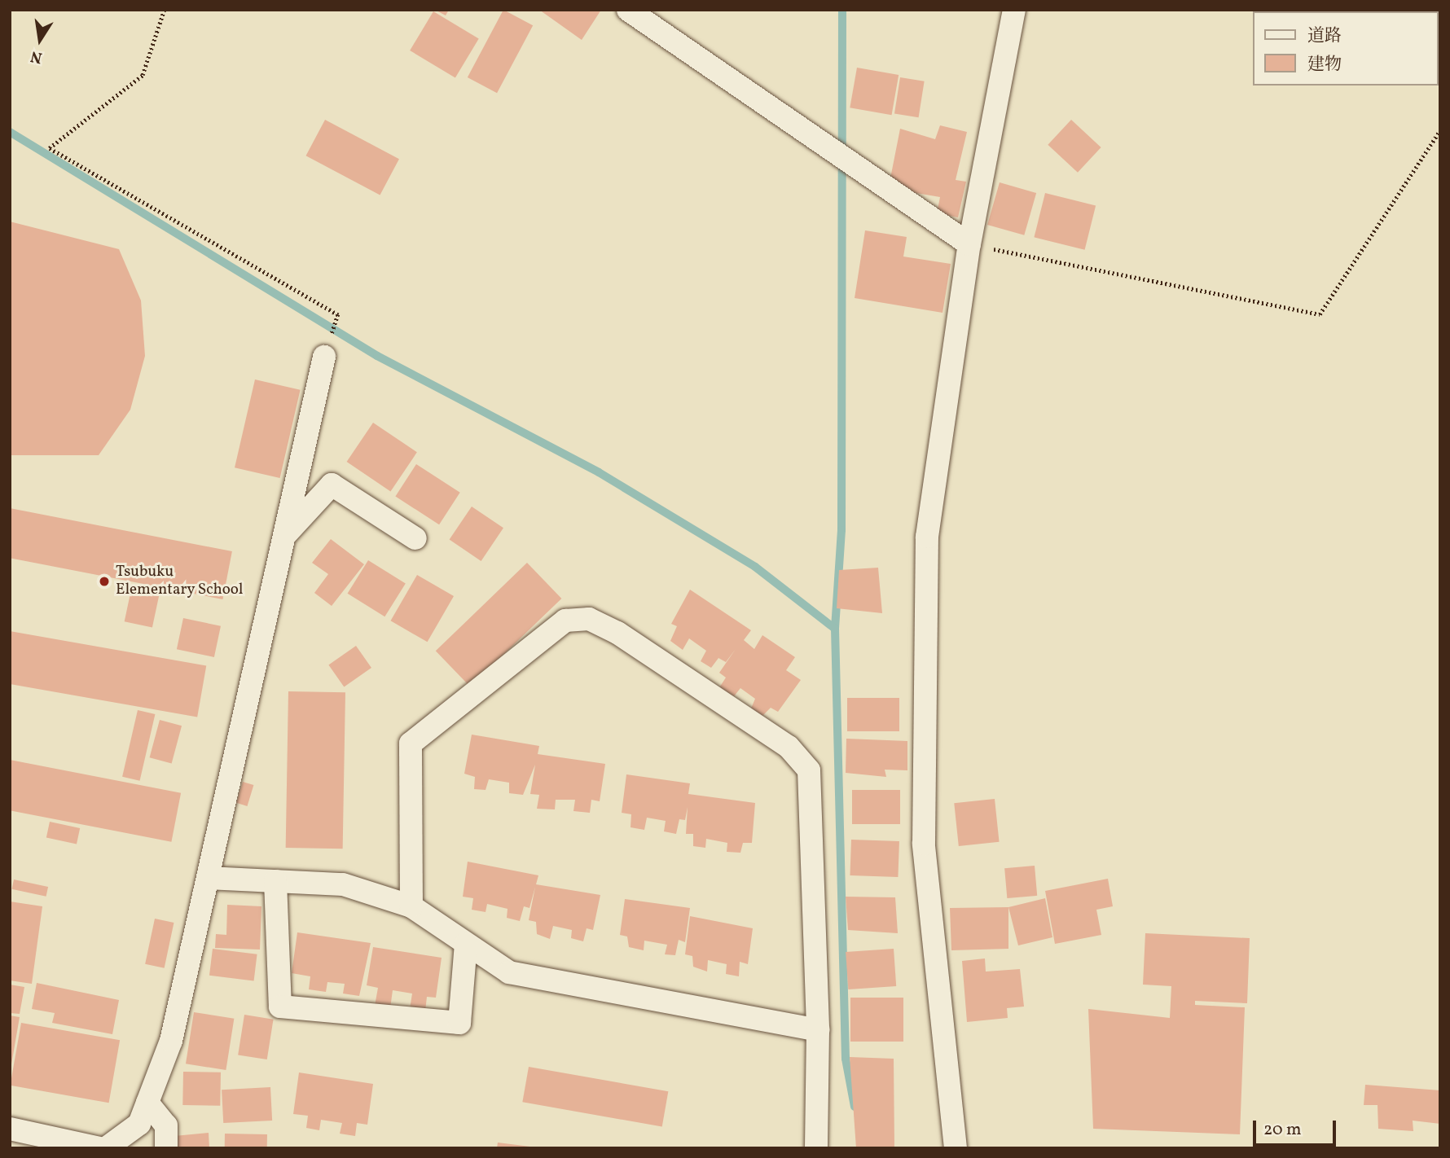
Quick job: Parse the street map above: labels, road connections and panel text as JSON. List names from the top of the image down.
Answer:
{
  "places": ["Tsubuku Elementary School"],
  "legend": ["道路", "建物"],
  "scale_bar": "20 m",
  "north": "bottom"
}
